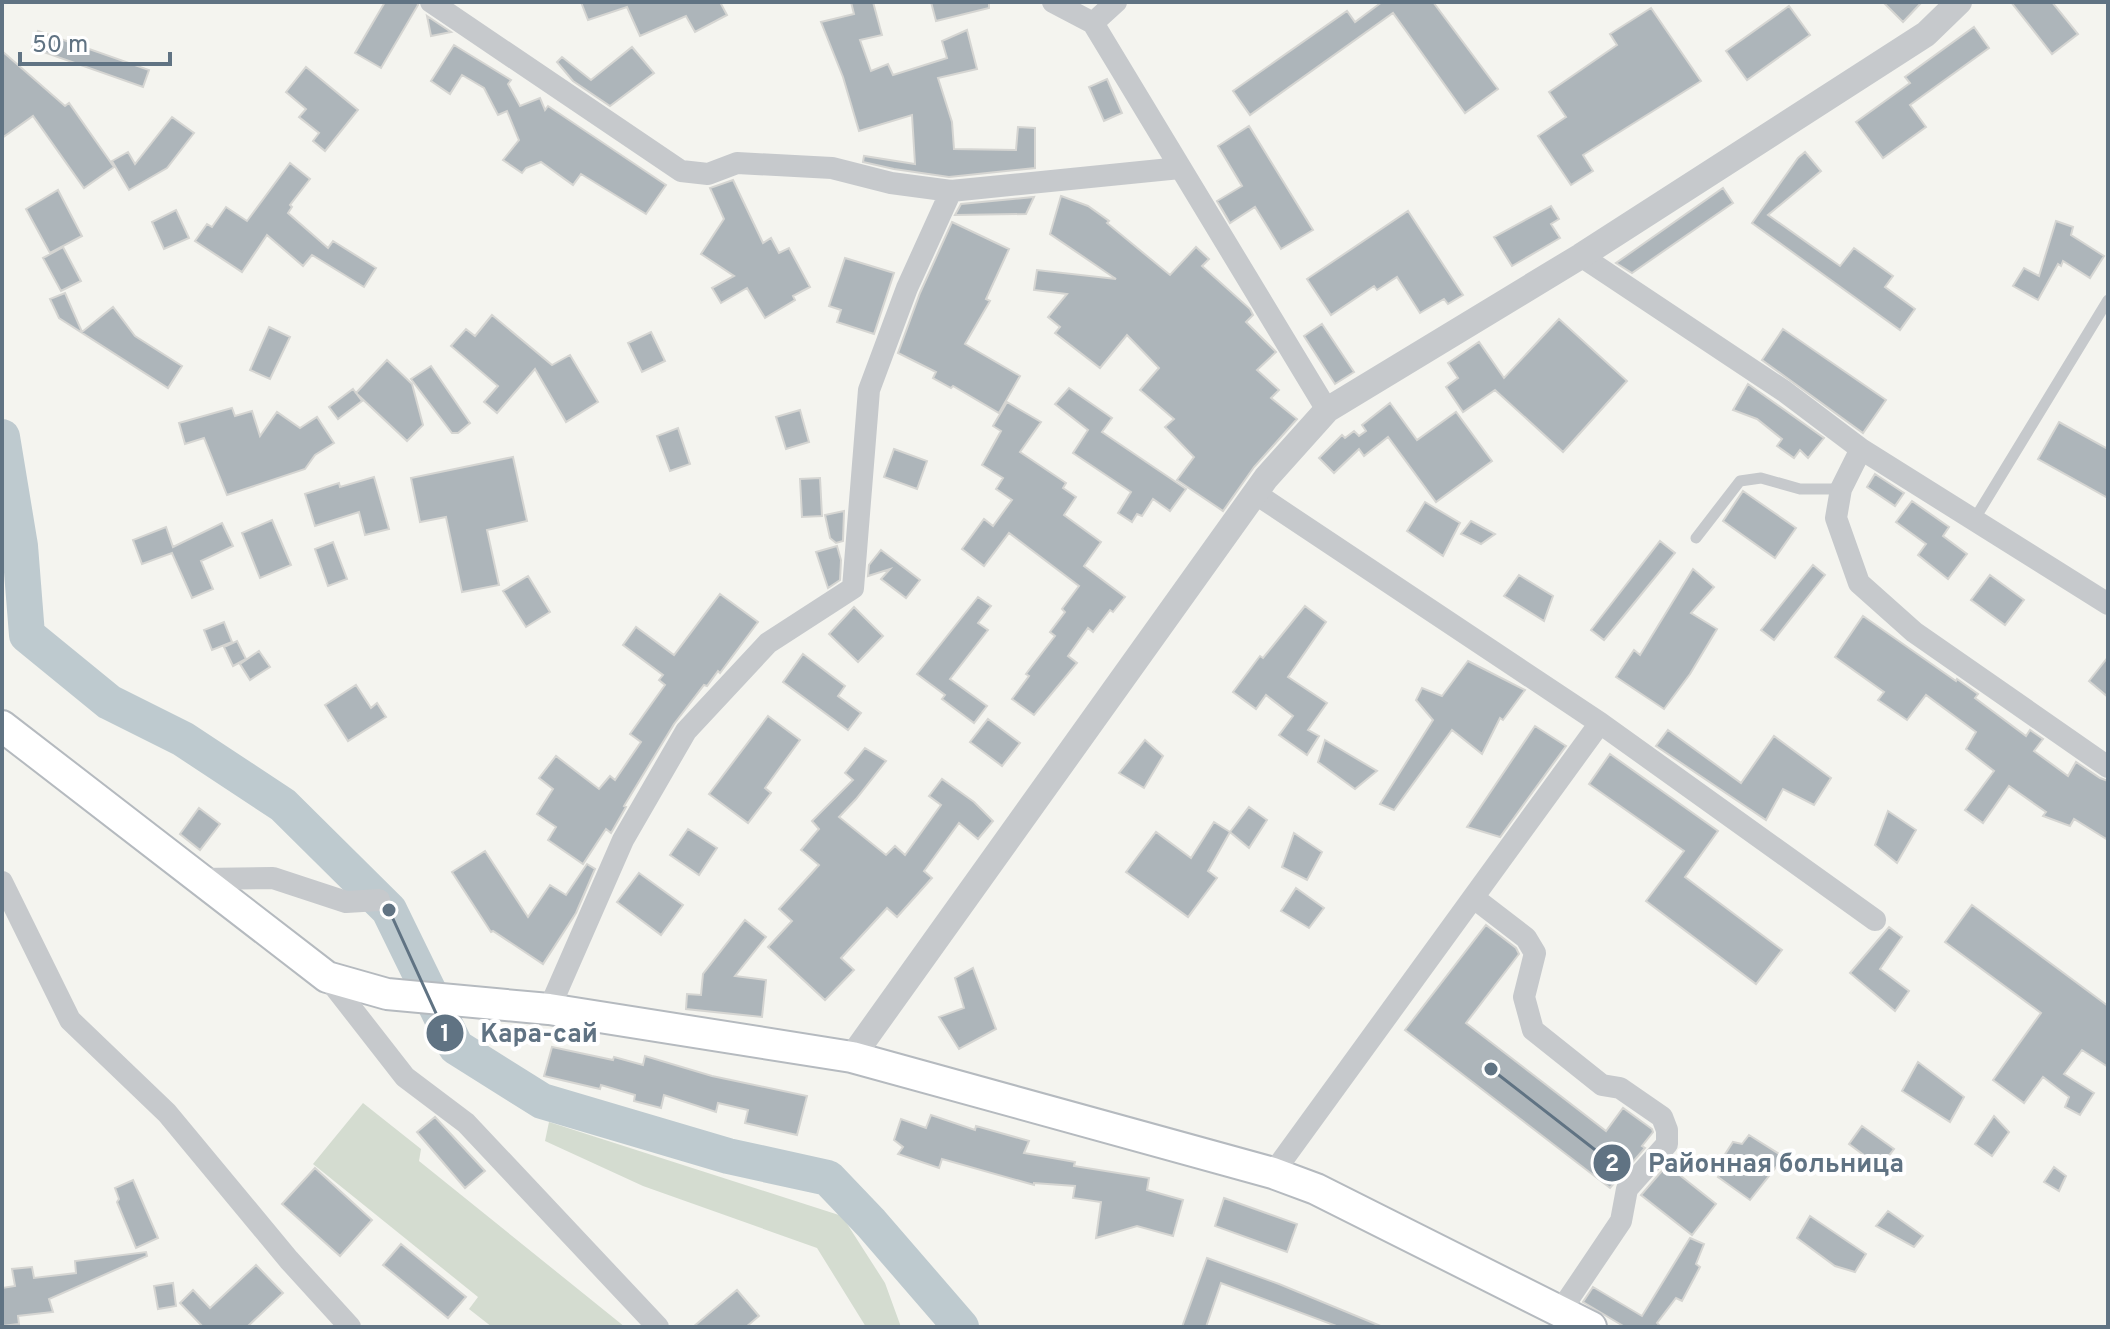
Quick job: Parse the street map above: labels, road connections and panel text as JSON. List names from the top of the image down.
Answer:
{
  "places": ["Кара-сай", "Районная больница"],
  "scale_bar": "50 m"
}
